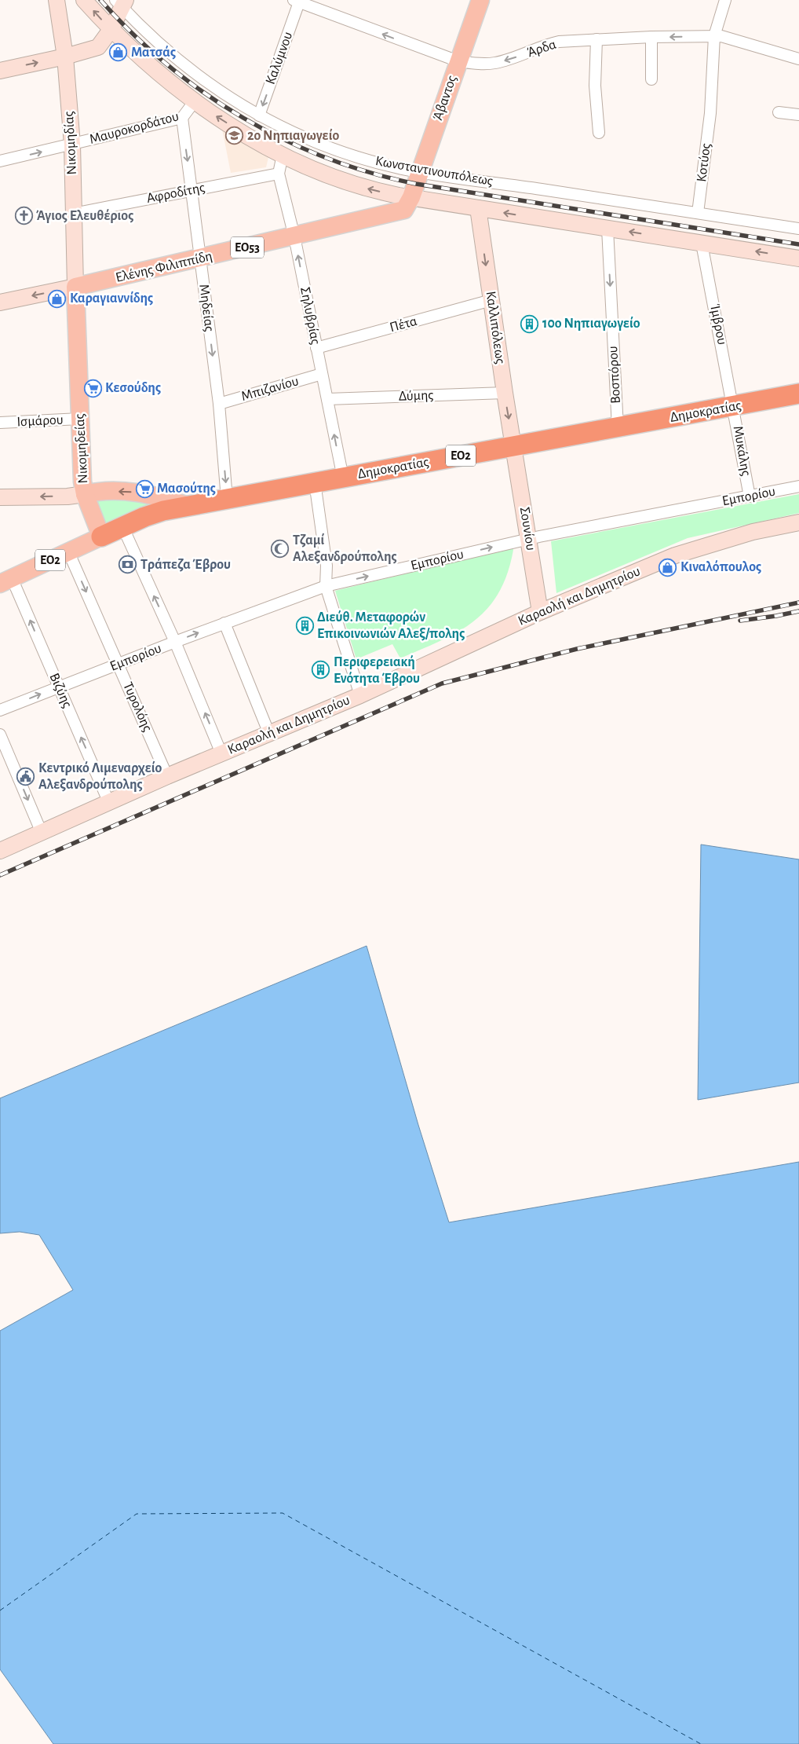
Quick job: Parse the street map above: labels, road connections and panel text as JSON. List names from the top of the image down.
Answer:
{
  "streets": {
    "highway": ["Δημοκρατίας", "ΕΟ2"],
    "main road": [
      "Άβαντος",
      "ΕΟ53",
      "Ελένης Φιλιππίδη",
      "Νικομηδείας"
    ],
    "street": [
      "Άρδα",
      "Καλύμνου",
      "Μαυροκορδάτου",
      "Νικομηδίας",
      "Κοτύος",
      "Κωνσταντινουπόλεως",
      "Αφροδίτης",
      "Μηδείας",
      "Σηλυβρίας",
      "Πέτα",
      "Ίμβρου",
      "Καλλιπόλεως",
      "Βοσπόρου",
      "Μπιζανίου",
      "Δύμης",
      "Ισμάρου",
      "Μυκάλης",
      "Εμπορίου",
      "Σουνίου",
      "Καραολή και Δημητρίου",
      "Βιζύης",
      "Τυρολόης"
    ]
  },
  "crossings": [
    ["Άρδα", "Καλύμνου"],
    ["Άρδα", "Άβαντος"],
    ["Άρδα", "Κοτύος"],
    ["Καλύμνου", "Κωνσταντινουπόλεως"],
    ["Άβαντος", "Κωνσταντινουπόλεως"],
    ["Άβαντος", "Ελένης Φιλιππίδη"],
    ["Μαυροκορδάτου", "Νικομηδίας"],
    ["Μαυροκορδάτου", "Μηδείας"],
    ["Νικομηδίας", "Αφροδίτης"],
    ["Νικομηδίας", "Ελένης Φιλιππίδη"],
    ["Νικομηδίας", "Νικομηδείας"],
    ["Κοτύος", "Κωνσταντινουπόλεως"],
    ["Αφροδίτης", "Μηδείας"],
    ["Αφροδίτης", "Σηλυβρίας"],
    ["Ελένης Φιλιππίδη", "Μηδείας"],
    ["Ελένης Φιλιππίδη", "Σηλυβρίας"],
    ["Ελένης Φιλιππίδη", "Νικομηδείας"],
    ["Μηδείας", "Μπιζανίου"],
    ["Μηδείας", "Δημοκρατίας"],
    ["Σηλυβρίας", "Πέτα"],
    ["Σηλυβρίας", "Μπιζανίου"],
    ["Σηλυβρίας", "Δύμης"],
    ["Σηλυβρίας", "Δημοκρατίας"],
    ["Πέτα", "Καλλιπόλεως"],
    ["Ίμβρου", "Δημοκρατίας"],
    ["Ίμβρου", "Μυκάλης"],
    ["Καλλιπόλεως", "Δύμης"],
    ["Καλλιπόλεως", "Δημοκρατίας"],
    ["Καλλιπόλεως", "Σουνίου"],
    ["Βοσπόρου", "Δημοκρατίας"],
    ["Δημοκρατίας", "Νικομηδείας"],
    ["Δημοκρατίας", "Μυκάλης"],
    ["Δημοκρατίας", "Σουνίου"],
    ["Δημοκρατίας", "Βιζύης"],
    ["Δημοκρατίας", "Τυρολόης"],
    ["Ισμάρου", "Νικομηδείας"],
    ["Μυκάλης", "Εμπορίου"],
    ["Εμπορίου", "Σουνίου"],
    ["Εμπορίου", "Βιζύης"],
    ["Εμπορίου", "Τυρολόης"],
    ["Σουνίου", "Καραολή και Δημητρίου"],
    ["Καραολή και Δημητρίου", "Βιζύης"],
    ["Καραολή και Δημητρίου", "Τυρολόης"]
  ],
  "one_way": [
    "Άρδα",
    "Καλύμνου",
    "Μηδείας",
    "Σηλυβρίας",
    "Καλλιπόλεως",
    "Βοσπόρου",
    "Εμπορίου"
  ],
  "places": {
    "shop": ["Ματσάς", "Καραγιαννίδης", "Κιναλόπουλος"],
    "school or university": ["2ο Νηπιαγωγείο"],
    "church": ["Άγιος Ελευθέριος"],
    "building": ["10ο Νηπιαγωγείο", "Διεύθ. Μεταφορών Επικοινωνιών Αλεξ/πολης", "Περιφερειακή Ενότητα Έβρου"],
    "supermarket": ["Κεσούδης", "Μασούτης"],
    "mosque": ["Tζαμί Αλεξανδρούπολης"],
    "bank": ["Τράπεζα Έβρου"],
    "public building": ["Κεντρικό Λιμεναρχείο Αλεξανδρούπολης"]
  }
}
